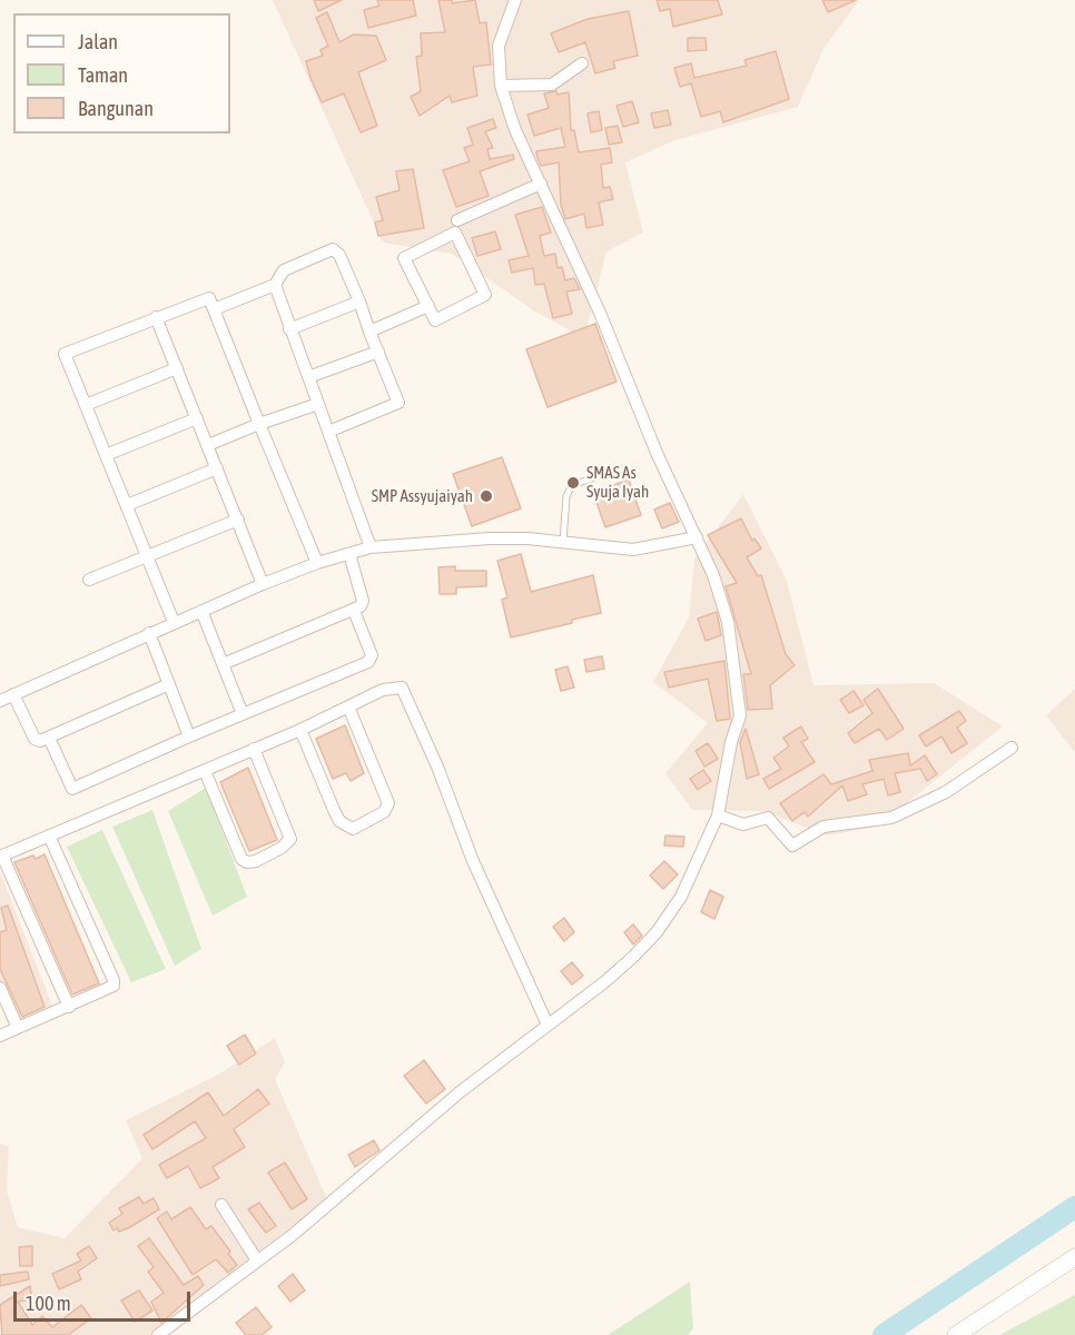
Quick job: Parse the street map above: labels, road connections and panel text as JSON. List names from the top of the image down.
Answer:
{
  "places": ["SMAS As Syuja Iyah", "SMP Assyujaiyah"],
  "legend": ["Jalan", "Taman", "Bangunan"],
  "scale_bar": "100 m"
}
